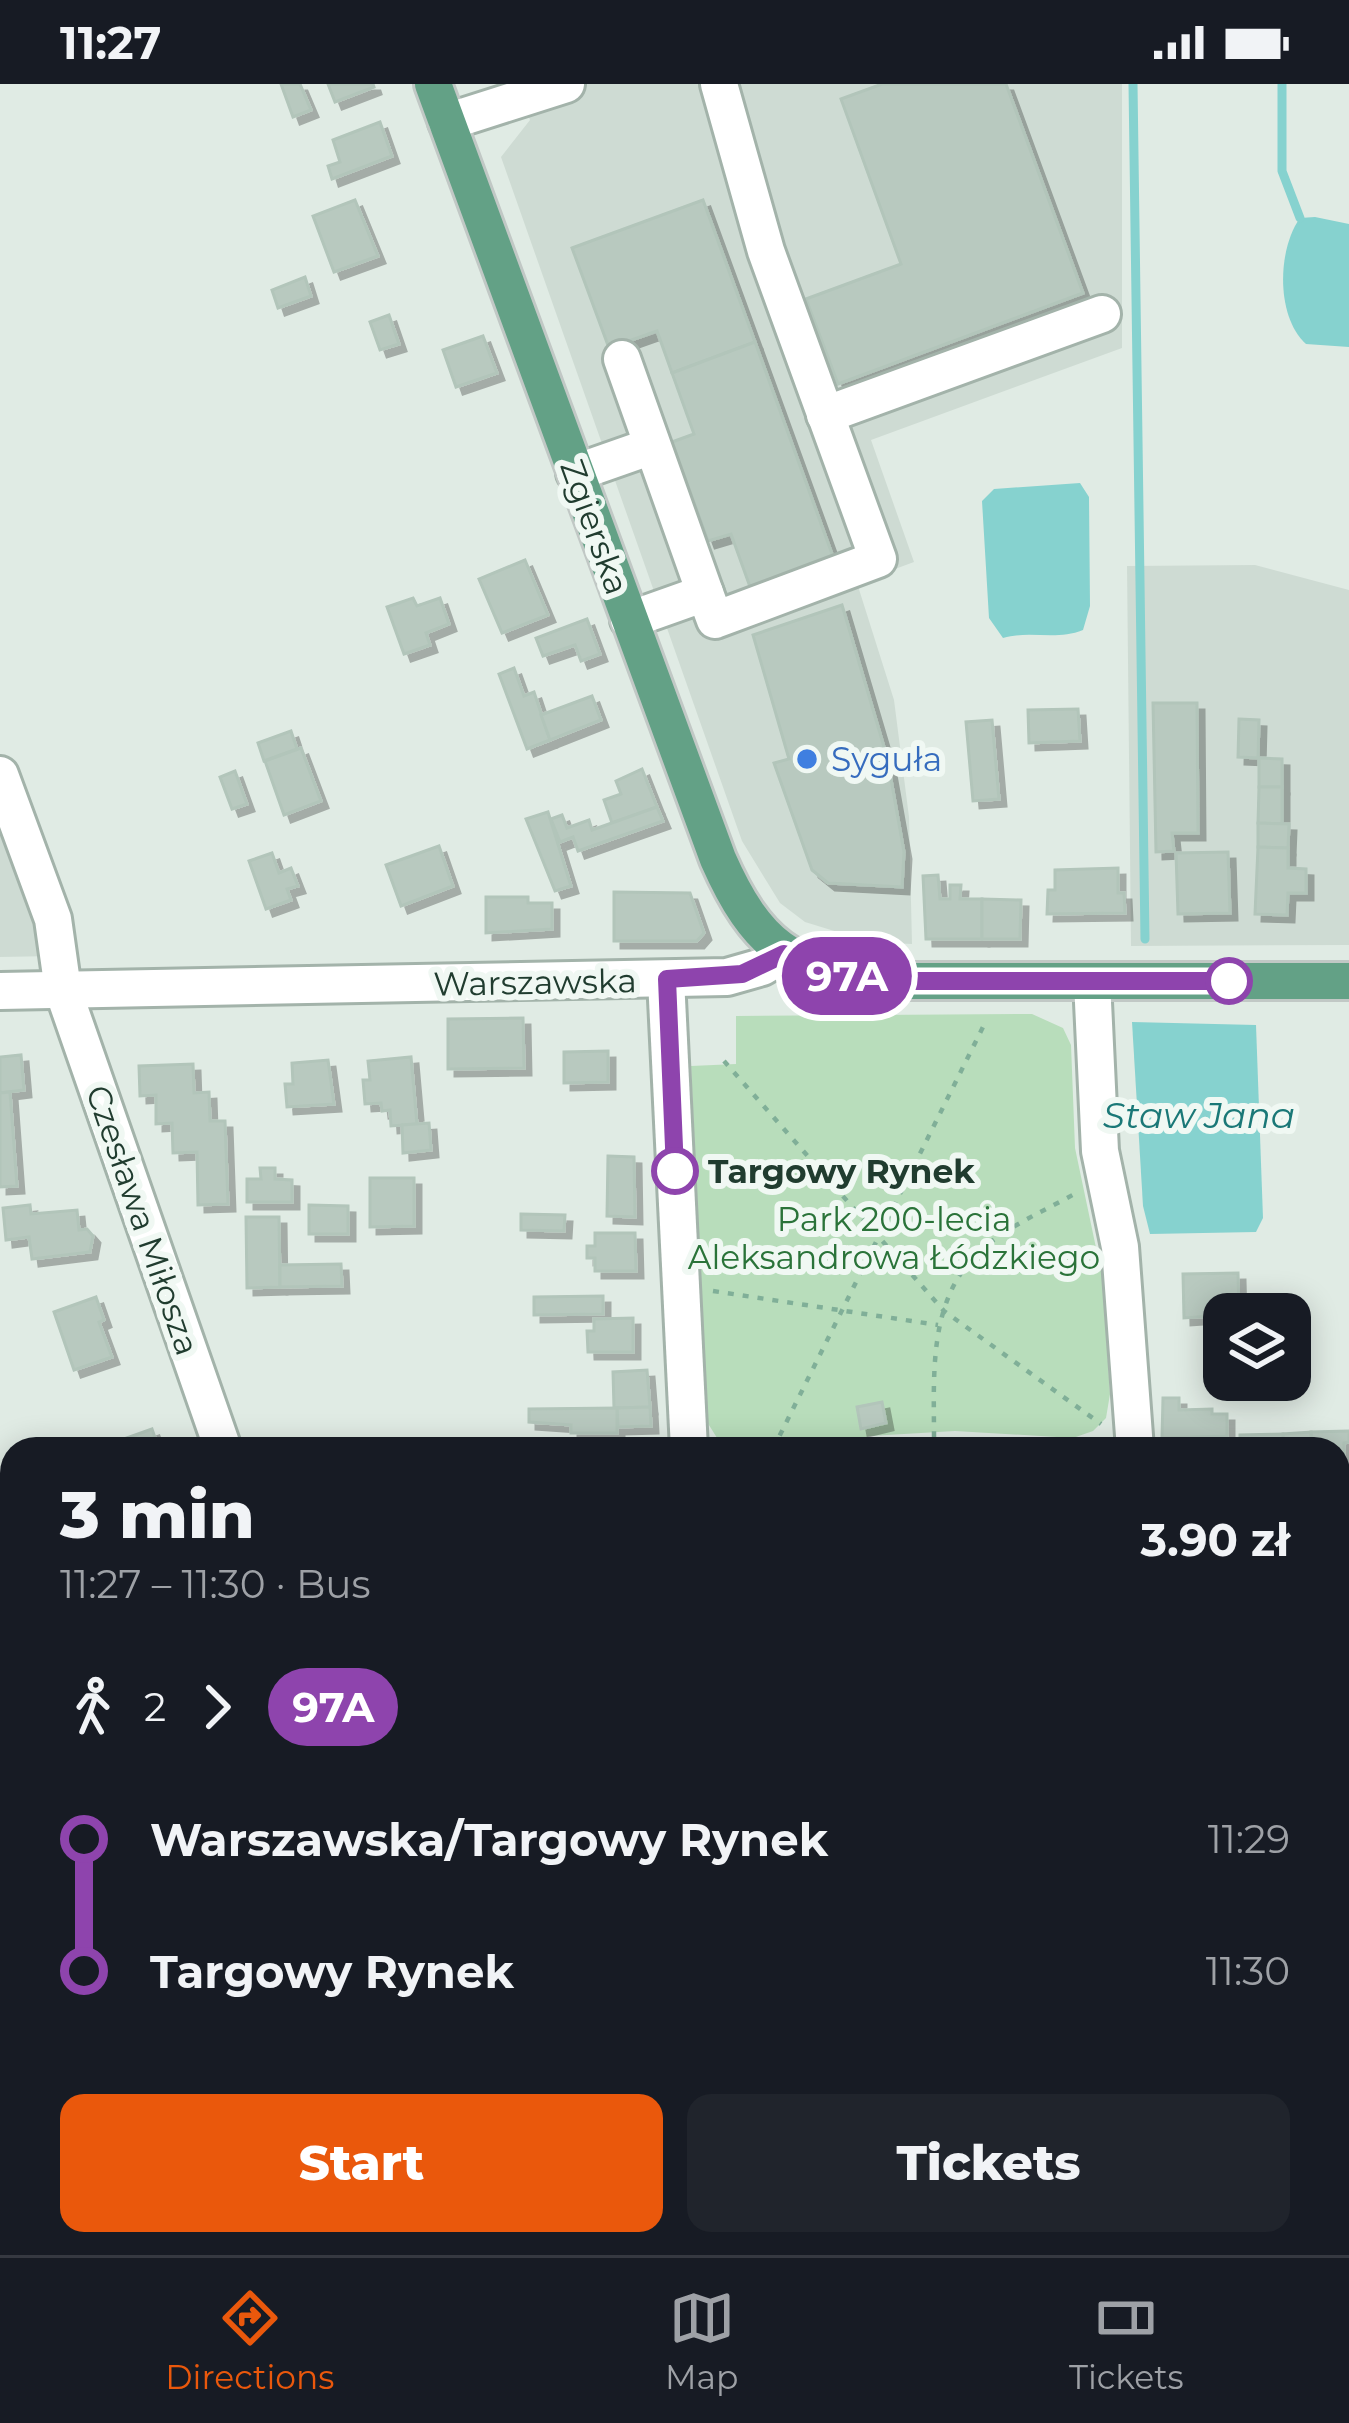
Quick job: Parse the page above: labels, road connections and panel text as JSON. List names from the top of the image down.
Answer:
{
  "streets": {
    "main road": ["Zgierska"],
    "street": ["Warszawska", "Czesława Miłosza"]
  },
  "crossings": [
    ["Zgierska", "Warszawska"],
    ["Warszawska", "Czesława Miłosza"]
  ],
  "water": ["Staw Jana"],
  "parks": ["Park 200-lecia Aleksandrowa Łódzkiego"],
  "places": ["Syguła", "Targowy Rynek"],
  "lines": ["bus line 97A"],
  "page": {
    "status": "11:27",
    "on_map": "97A",
    "heading": ["3 min", "11:27 – 11:30 · Bus", "3.90 zł"],
    "legs": ["2", "97A"],
    "list": [
      {
        "name": "Warszawska/Targowy Rynek",
        "value": "11:29"
      },
      {
        "name": "Targowy Rynek",
        "value": "11:30"
      }
    ],
    "buttons": ["Start", "Tickets"],
    "tabs": ["Directions", "Map", "Tickets"]
  }
}
